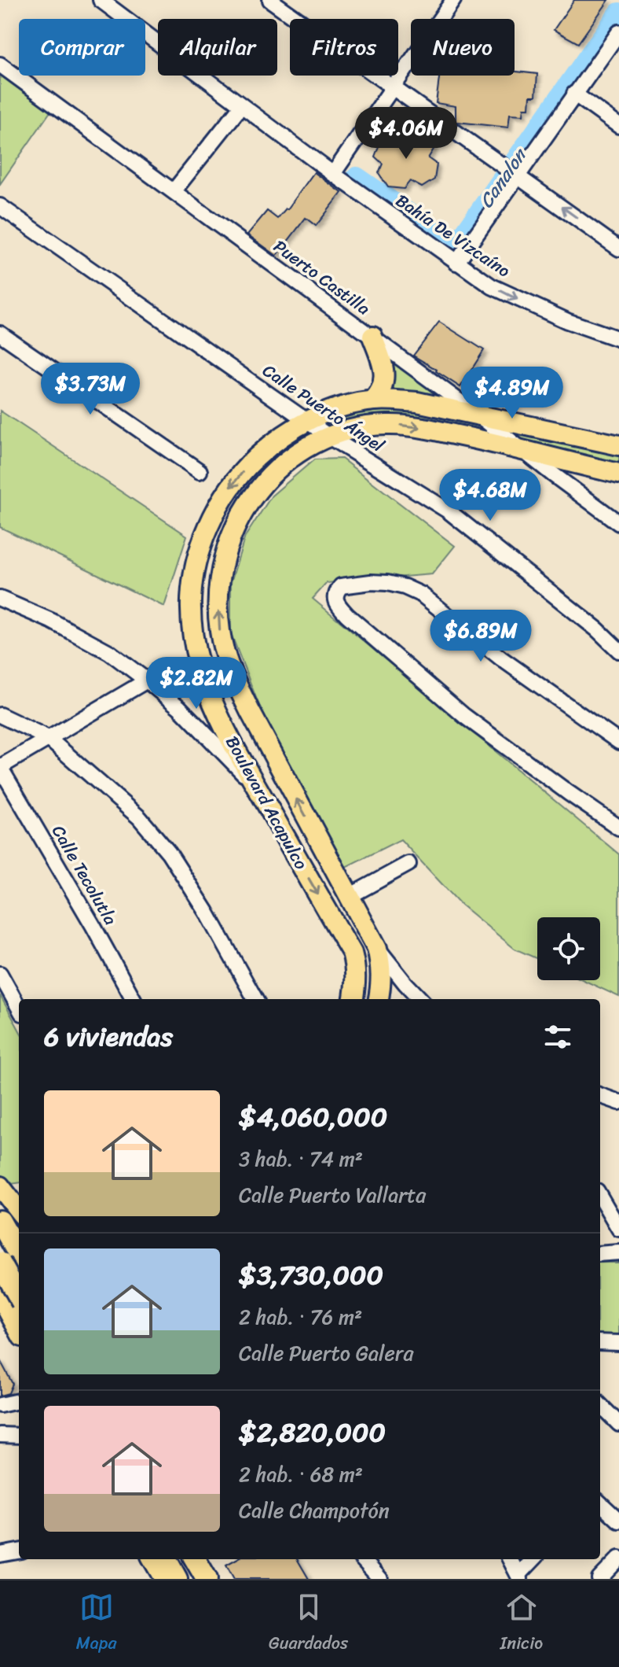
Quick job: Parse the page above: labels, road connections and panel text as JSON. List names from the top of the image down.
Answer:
{
  "streets": {
    "main road": ["Boulevard Acapulco"],
    "street": [
      "Bahía De Vizcaíno",
      "Puerto Castilla",
      "Calle Puerto Ángel",
      "Calle Tecolutla"
    ]
  },
  "crossings": [
    ["Calle Puerto Ángel", "Boulevard Acapulco"]
  ],
  "water": ["Canalon"],
  "page": {
    "chip": [
      "Comprar",
      "Alquilar",
      "Filtros",
      "Nuevo"
    ],
    "price": [
      "$4.06M",
      "$3.73M",
      "$4.89M",
      "$4.68M",
      "$6.89M",
      "$2.82M"
    ],
    "heading": "6 viviendas",
    "list": [
      {
        "name": "$4,060,000",
        "note": "3 hab. · 74 m² · Calle Puerto Vallarta"
      },
      {
        "name": "$3,730,000",
        "note": "2 hab. · 76 m² · Calle Puerto Galera"
      },
      {
        "name": "$2,820,000",
        "note": "2 hab. · 68 m² · Calle Champotón"
      }
    ],
    "tabs": ["Mapa", "Guardados", "Inicio"]
  }
}
